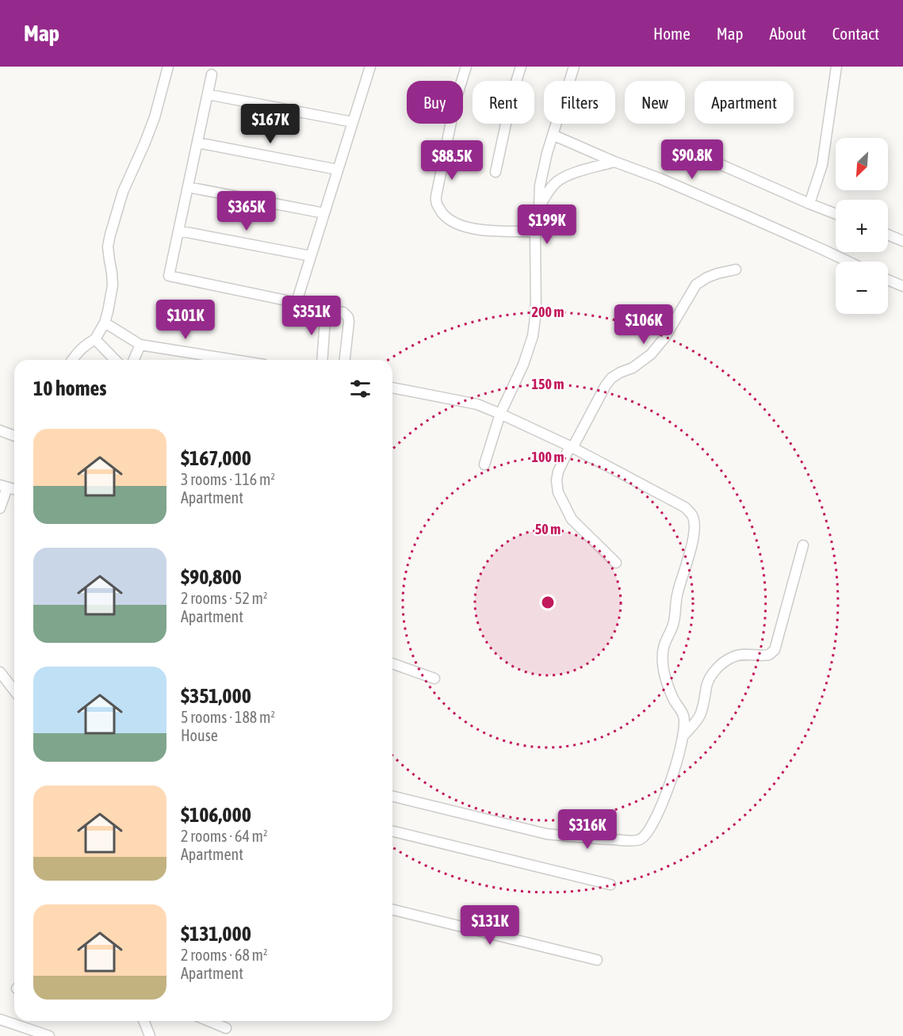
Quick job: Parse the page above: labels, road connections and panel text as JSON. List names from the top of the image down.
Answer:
{
  "north": "bottom left",
  "page": {
    "header": "Map",
    "nav": [
      "Home",
      "Map",
      "About",
      "Contact"
    ],
    "chip": [
      "Buy",
      "Rent",
      "Filters",
      "New",
      "Apartment"
    ],
    "price": [
      "$167K",
      "$90.8K",
      "$88.5K",
      "$365K",
      "$199K",
      "$351K",
      "$101K",
      "$106K",
      "$316K",
      "$131K"
    ],
    "map_buttons": ["+", "−"],
    "heading": "10 homes",
    "list": [
      {
        "name": "$167,000",
        "note": "3 rooms · 116 m² · Apartment"
      },
      {
        "name": "$90,800",
        "note": "2 rooms · 52 m² · Apartment"
      },
      {
        "name": "$351,000",
        "note": "5 rooms · 188 m² · House"
      },
      {
        "name": "$106,000",
        "note": "2 rooms · 64 m² · Apartment"
      },
      {
        "name": "$131,000",
        "note": "2 rooms · 68 m² · Apartment"
      }
    ]
  },
  "rings": [
    "200 m",
    "150 m",
    "100 m",
    "50 m"
  ]
}
